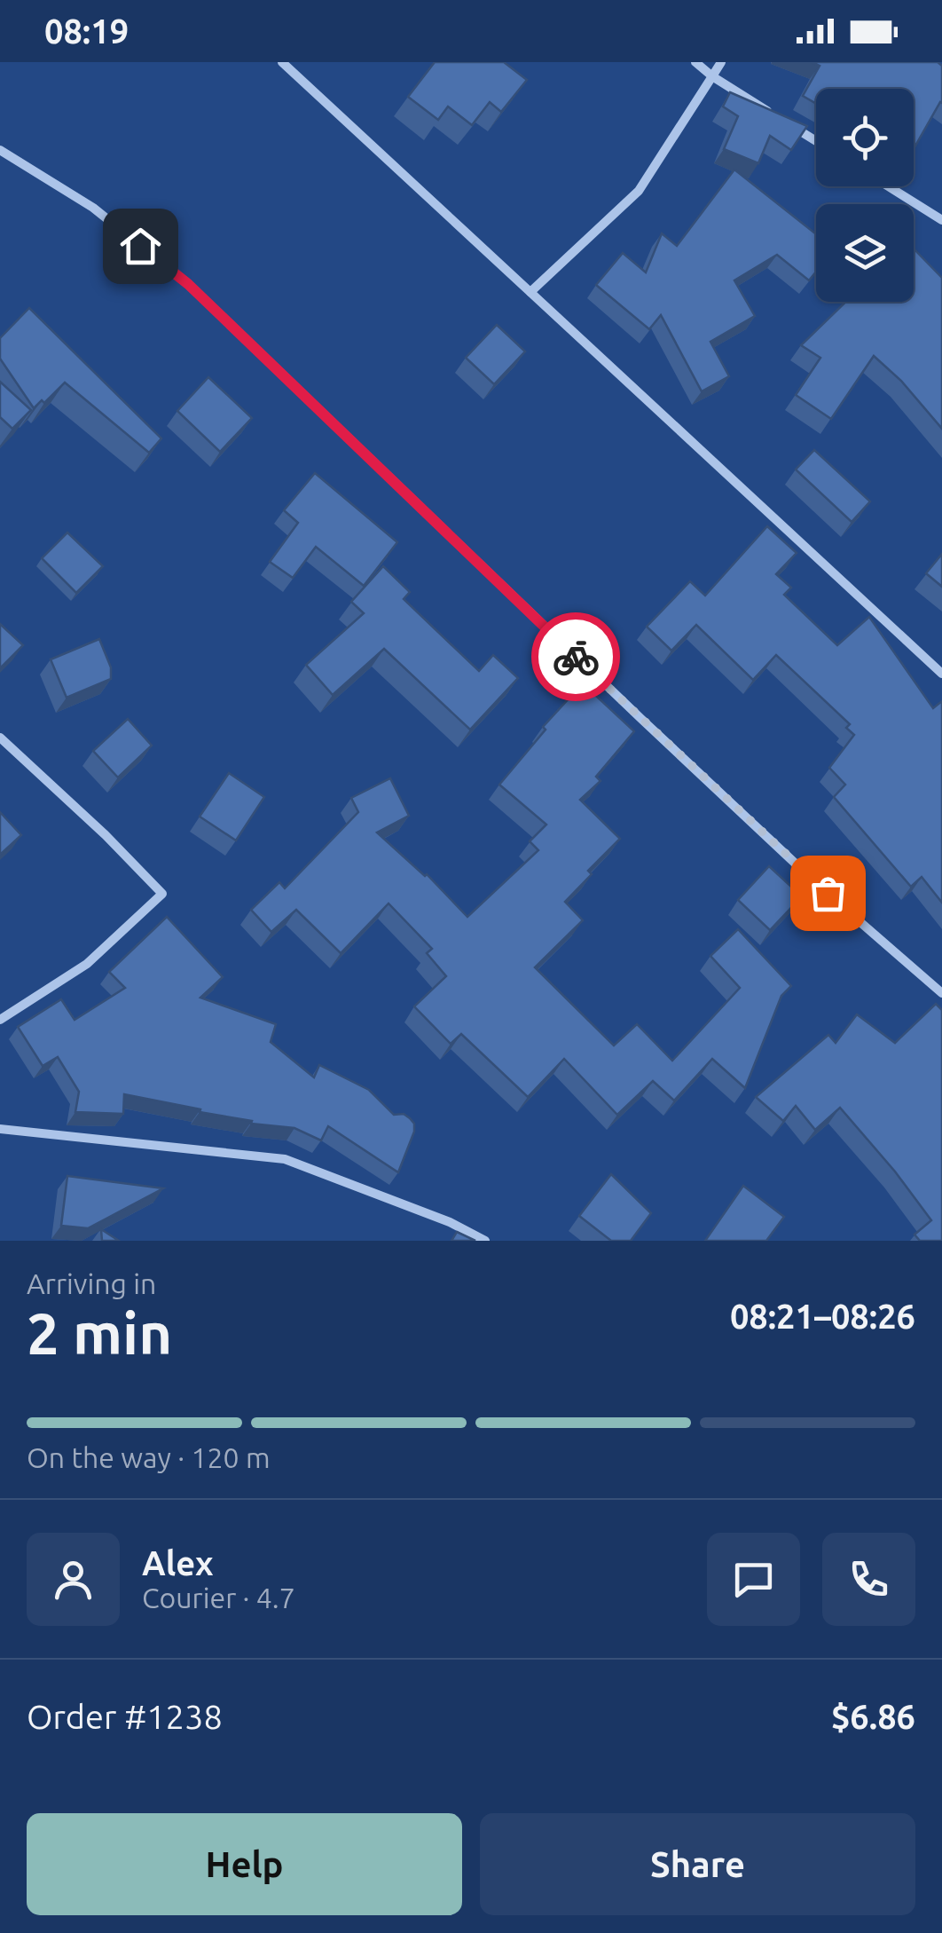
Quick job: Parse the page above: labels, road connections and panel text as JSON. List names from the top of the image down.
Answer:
{
  "page": {
    "status": "08:19",
    "heading": ["2 min", "Arriving in", "08:21–08:26"],
    "panel": [
      "Alex",
      "Courier · 4.7",
      "Order #1238",
      "$6.86"
    ],
    "bar": "On the way · 120 m",
    "buttons": ["Help", "Share"]
  }
}
